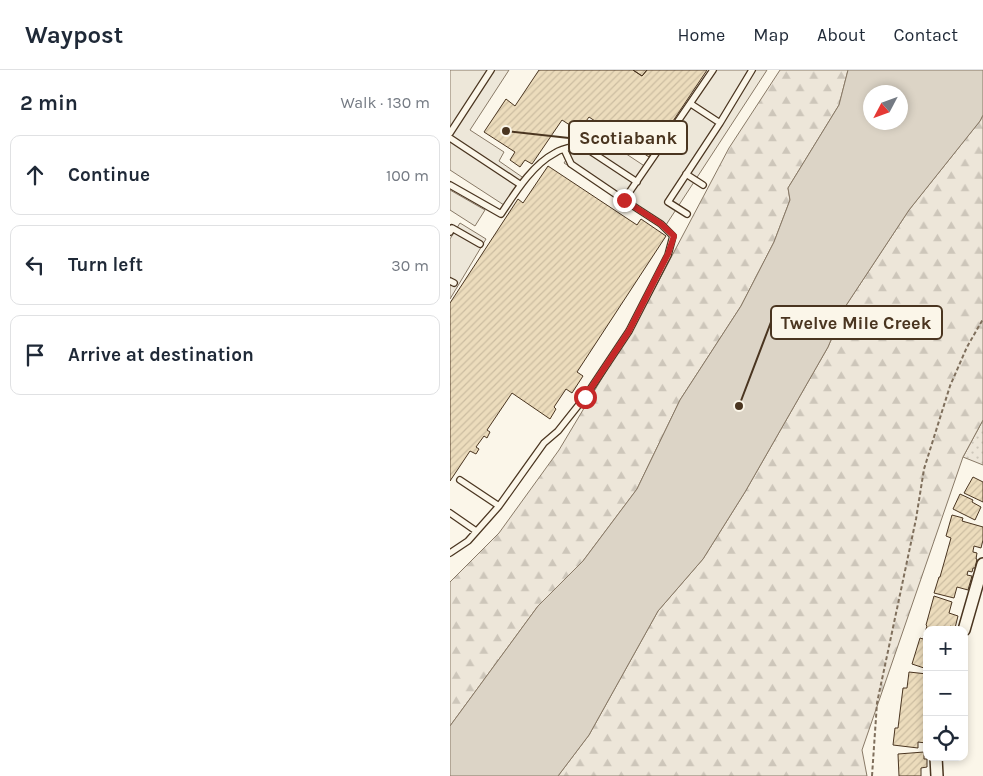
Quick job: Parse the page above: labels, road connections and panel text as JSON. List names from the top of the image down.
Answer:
{
  "places": ["Scotiabank", "Twelve Mile Creek"],
  "north": "bottom left",
  "page": {
    "header": "Waypost",
    "nav": [
      "Home",
      "Map",
      "About",
      "Contact"
    ],
    "heading": ["2 min", "Walk · 130 m"],
    "list": [
      ["Continue", "100 m"],
      ["Turn left", "30 m"],
      "Arrive at destination"
    ],
    "map_buttons": ["+", "−"]
  }
}
